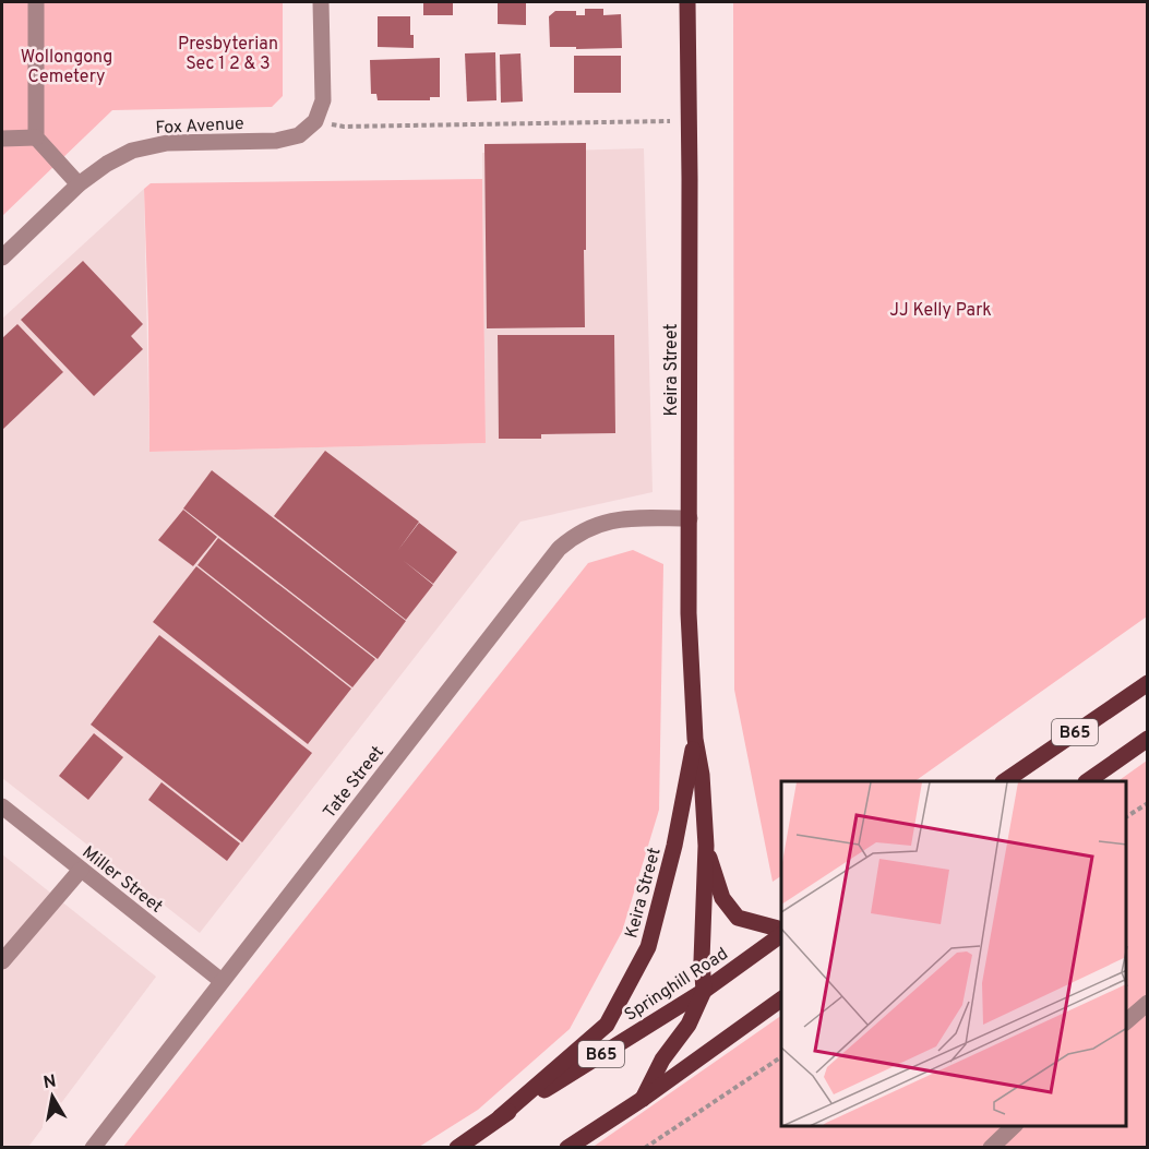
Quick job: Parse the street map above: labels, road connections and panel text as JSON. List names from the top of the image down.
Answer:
{
  "streets": {
    "main road": ["Keira Street", "B65", "Springhill Road"],
    "street": ["Fox Avenue", "Tate Street", "Miller Street"]
  },
  "crossings": [
    ["Keira Street", "Tate Street"],
    ["Keira Street", "Springhill Road"],
    ["Tate Street", "Miller Street"]
  ],
  "parks": ["Presbyterian Sec 1 2 & 3", "Wollongong Cemetery", "JJ Kelly Park"],
  "north": "top"
}
